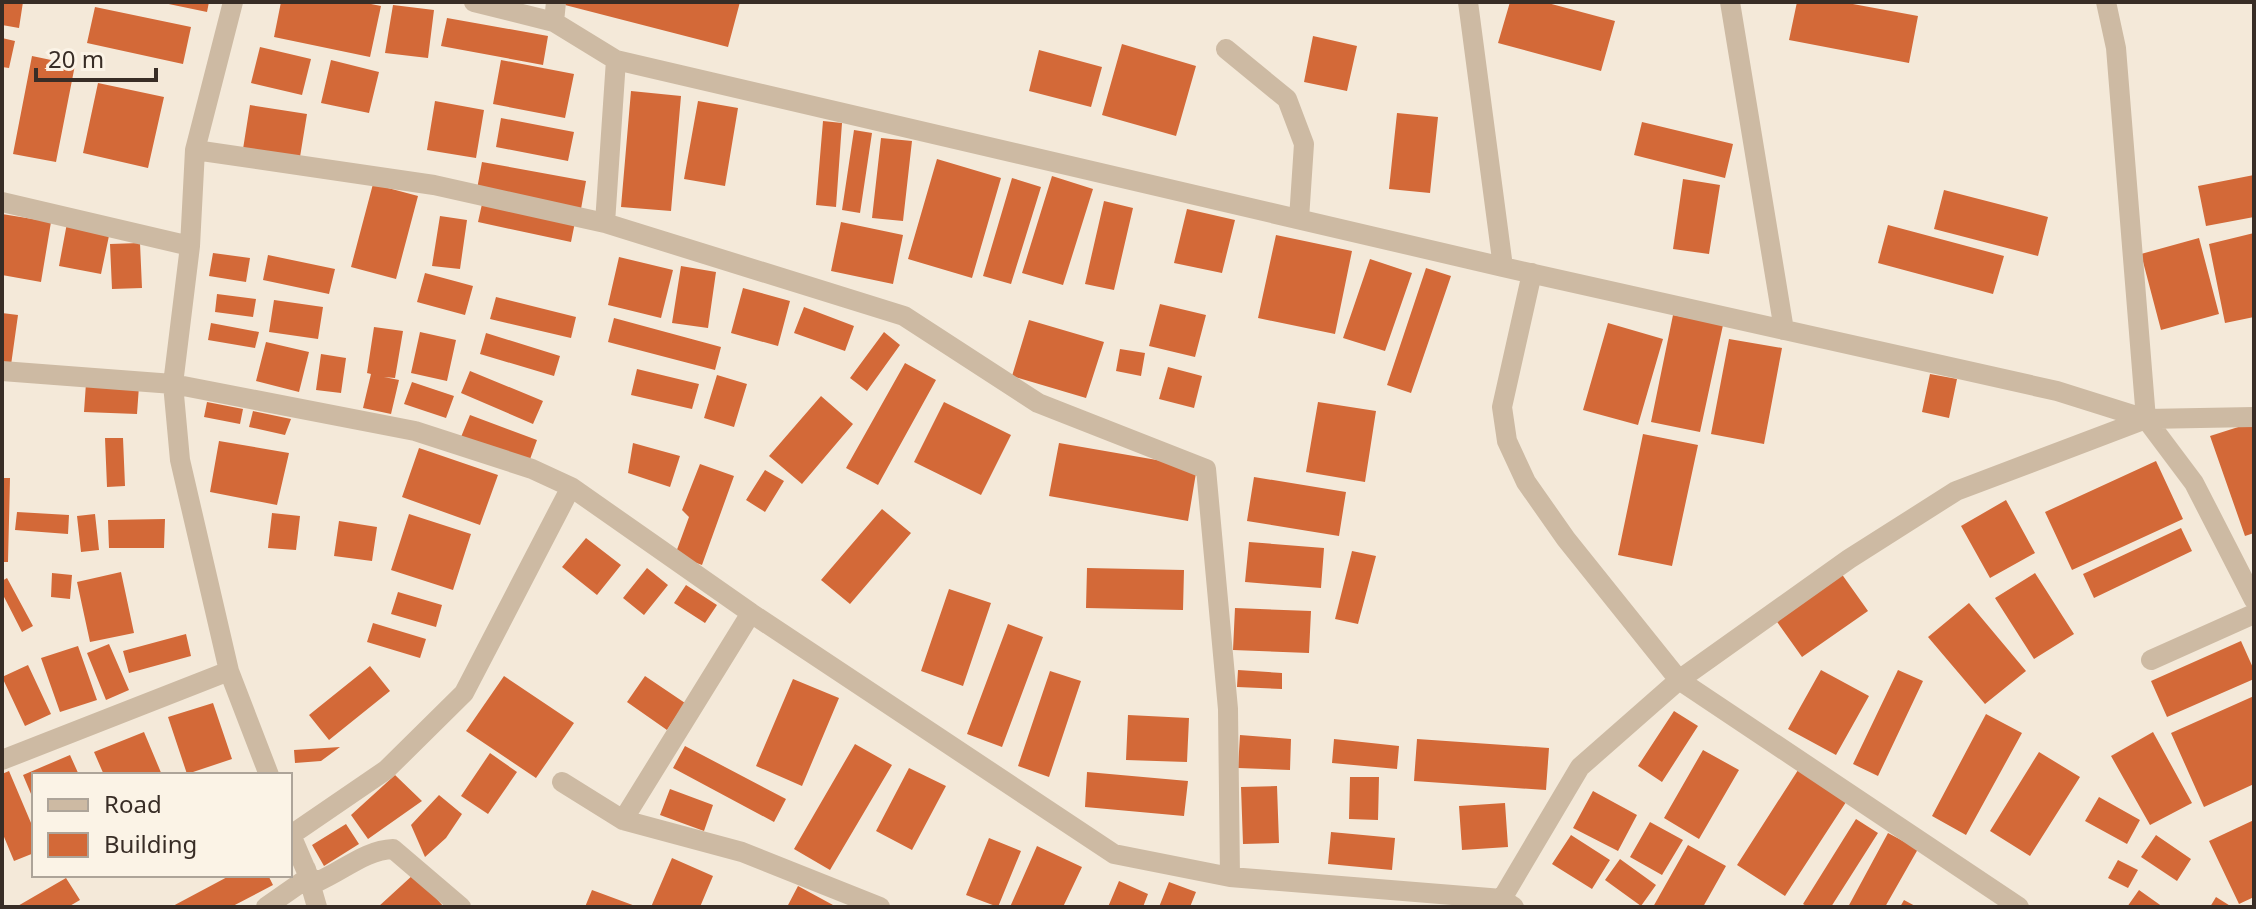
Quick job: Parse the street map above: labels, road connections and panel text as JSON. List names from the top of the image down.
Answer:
{
  "legend": ["Road", "Building"],
  "scale_bar": "20 m"
}
